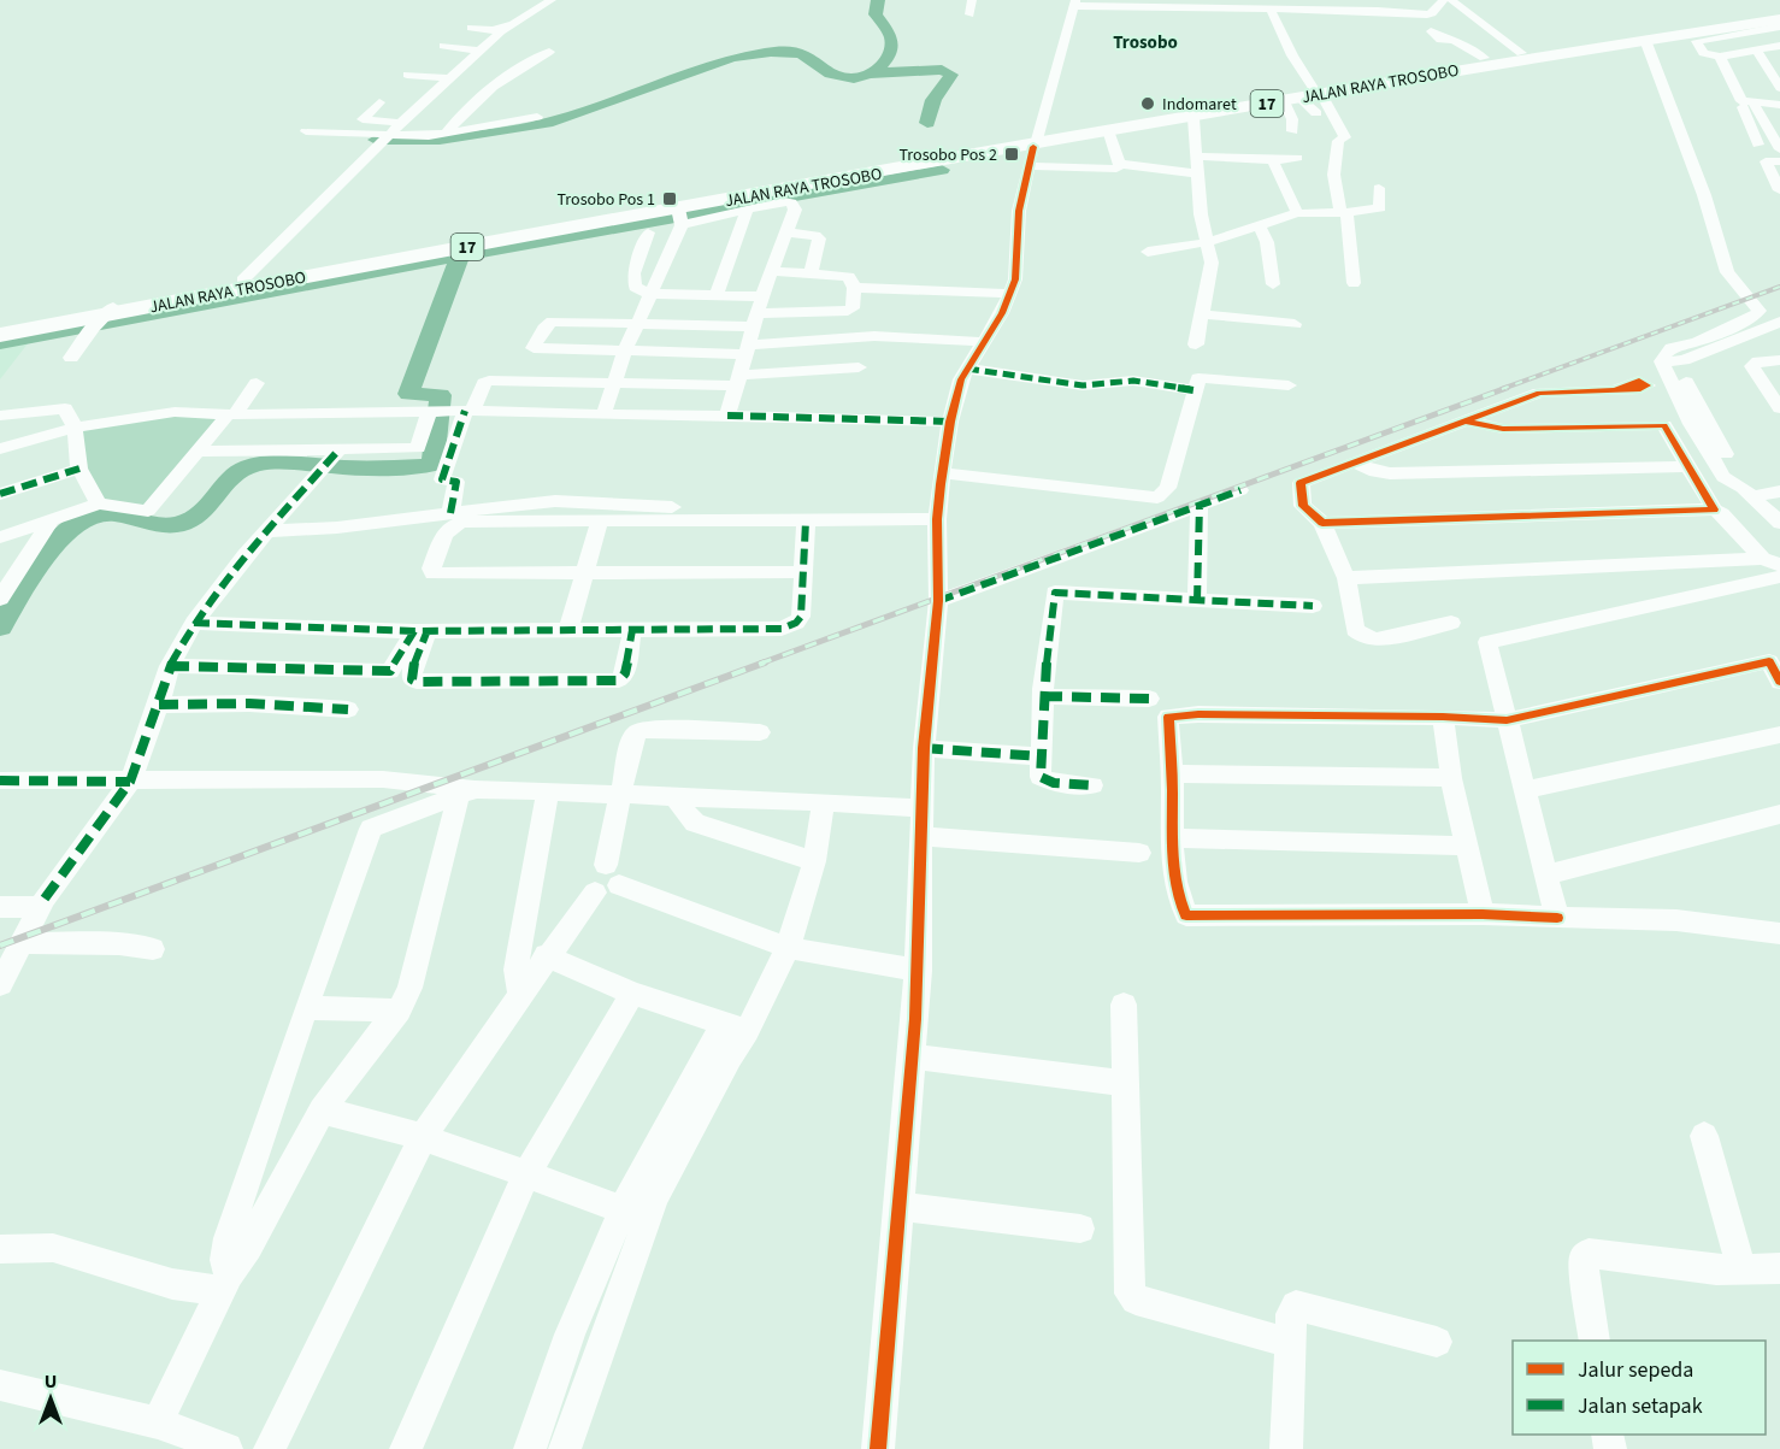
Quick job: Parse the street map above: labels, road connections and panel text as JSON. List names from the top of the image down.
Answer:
{
  "streets": {
    "highway": ["JALAN RAYA TROSOBO", "17"]
  },
  "districts": ["Trosobo"],
  "places": {
    "other": ["Indomaret"],
    "transit": ["Trosobo Pos 2", "Trosobo Pos 1"]
  },
  "legend": ["Jalur sepeda", "Jalan setapak"],
  "north": "top"
}
